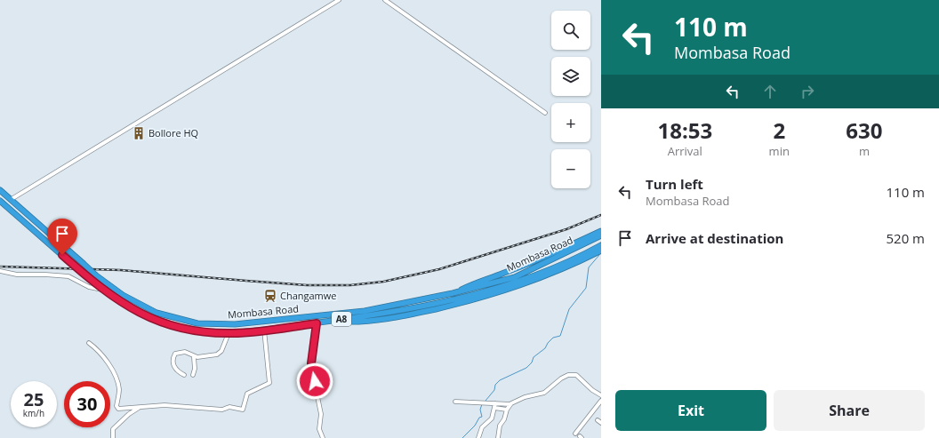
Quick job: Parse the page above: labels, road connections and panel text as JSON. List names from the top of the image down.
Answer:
{
  "streets": {
    "highway": ["Mombasa Road", "A8"]
  },
  "places": {
    "building": ["Bollore HQ"],
    "station": ["Changamwe"]
  },
  "page": {
    "turn": ["110 m", "Mombasa Road"],
    "map_buttons": ["+", "−"],
    "eta": [
      "18:53",
      "Arrival",
      "2",
      "min",
      "630",
      "m"
    ],
    "list": [
      {
        "name": "Turn left",
        "note": "Mombasa Road",
        "value": "110 m"
      },
      {
        "name": "Arrive at destination",
        "value": "520 m"
      }
    ],
    "speed": "25 km/h",
    "limit": "30",
    "buttons": ["Exit", "Share"]
  }
}
